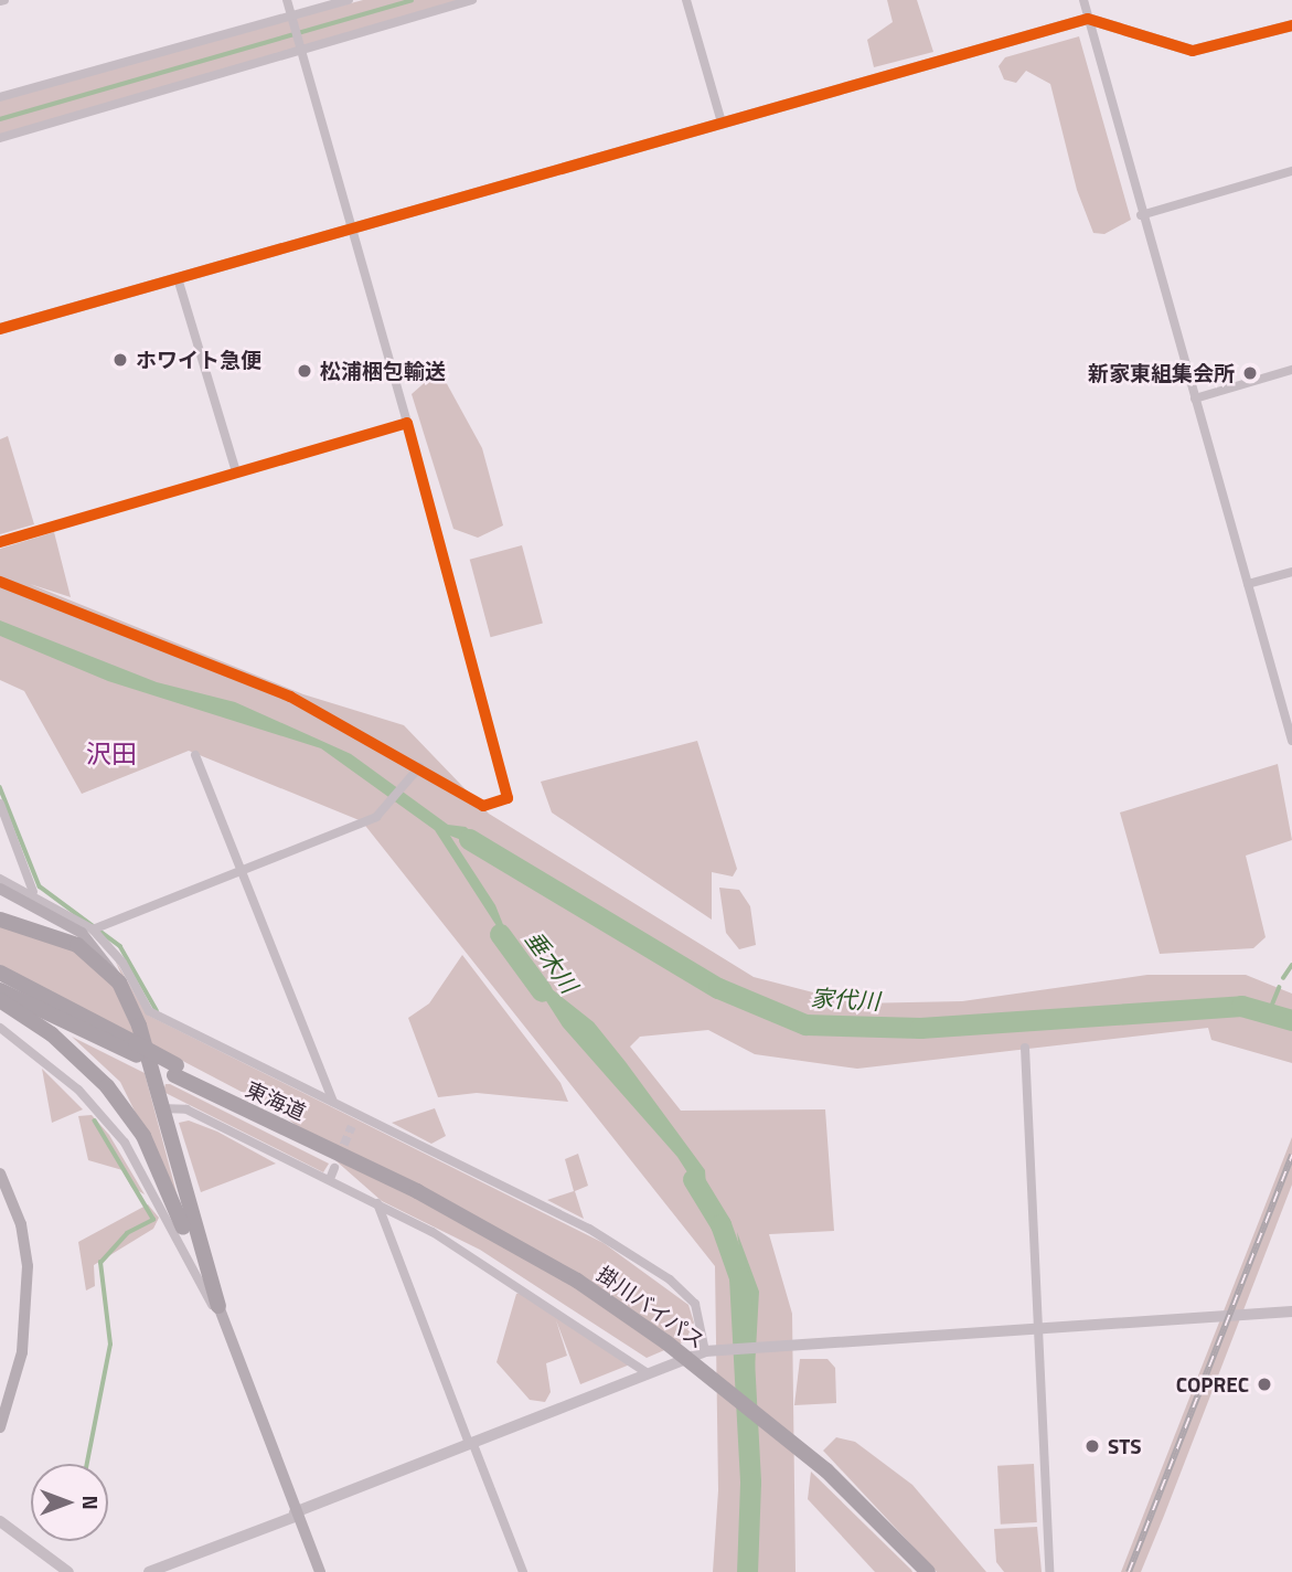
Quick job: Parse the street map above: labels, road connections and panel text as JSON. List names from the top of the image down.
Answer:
{
  "streets": {
    "highway": ["東海道", "掛川バイパス"]
  },
  "crossings": [
    ["東海道", "掛川バイパス"]
  ],
  "districts": ["沢田"],
  "water": ["垂木川", "家代川"],
  "places": [
    "ホワイト急便",
    "松浦梱包輸送",
    "新家東組集会所",
    "COPREC",
    "STS"
  ],
  "north": "right"
}
